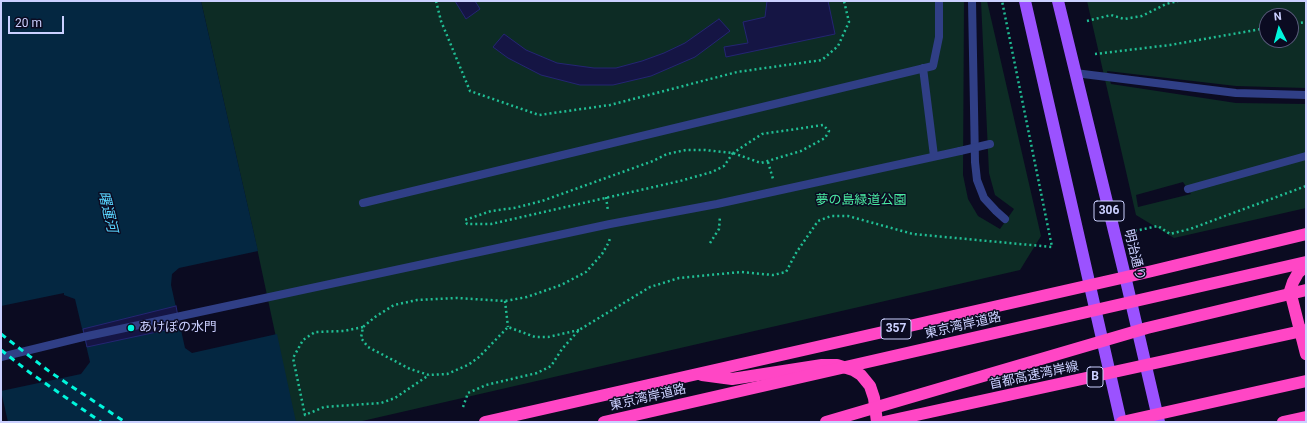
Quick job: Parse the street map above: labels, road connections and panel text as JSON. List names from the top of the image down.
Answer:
{
  "streets": {
    "highway": [
      "東京湾岸道路",
      "357",
      "首都高速湾岸線",
      "B"
    ],
    "main road": ["306", "明治通り"]
  },
  "crossings": [
    ["306", "357"],
    ["明治通り", "357"]
  ],
  "water": ["曙運河"],
  "parks": ["夢の島緑道公園"],
  "places": ["あけぼの水門"],
  "scale_bar": "20 m",
  "north": "top"
}
